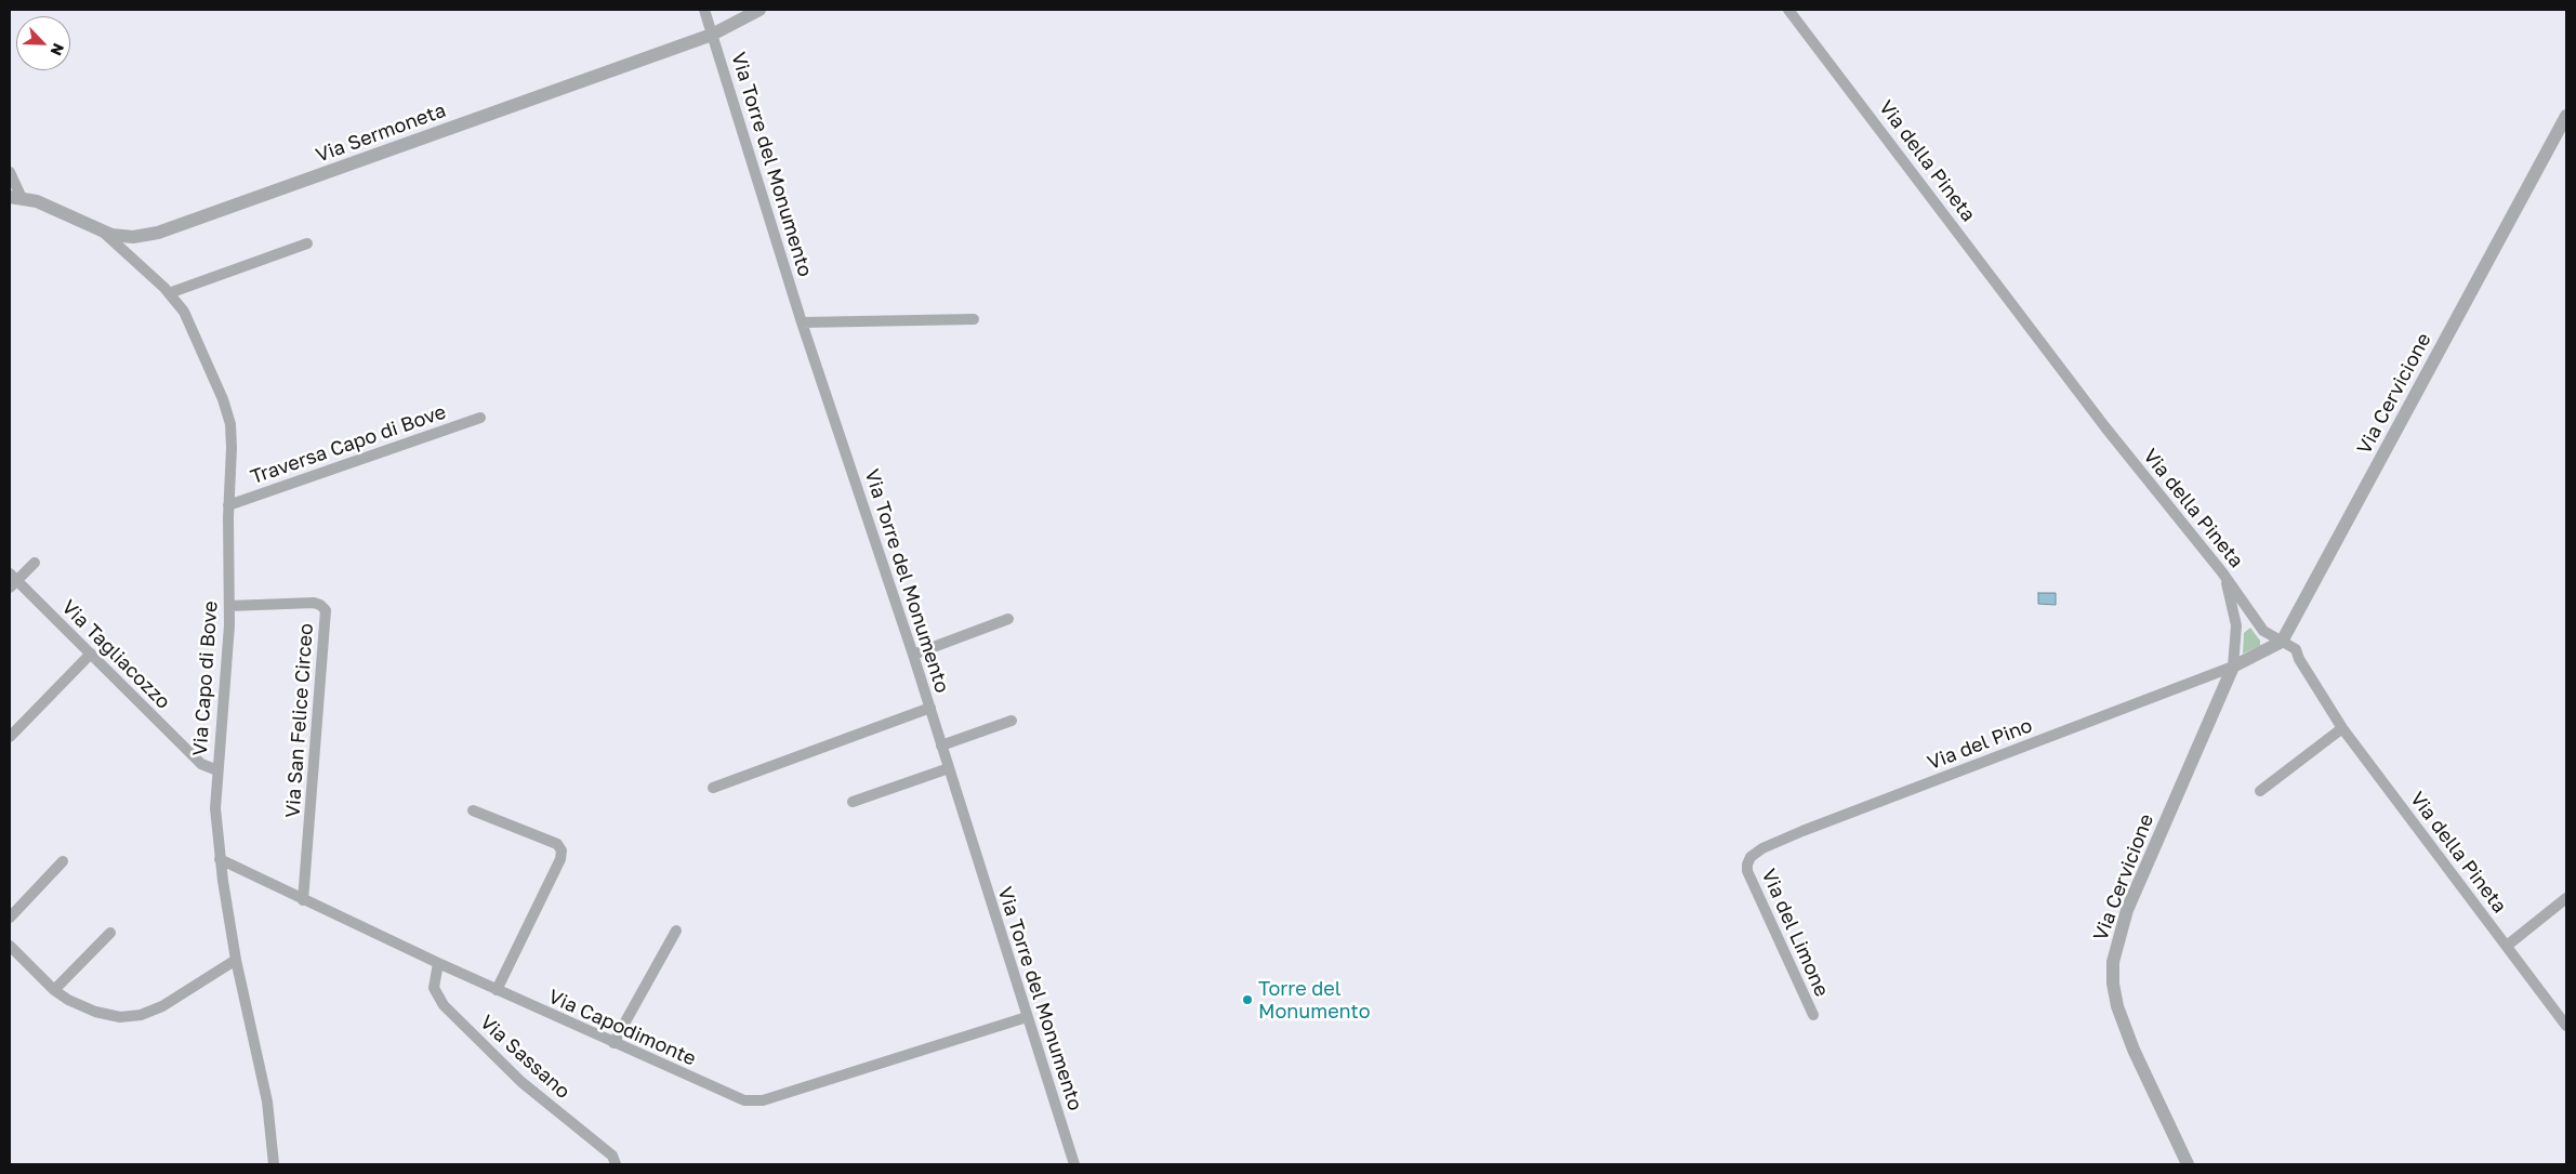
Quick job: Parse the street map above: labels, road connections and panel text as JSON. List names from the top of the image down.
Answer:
{
  "streets": {
    "street": [
      "Via Sermoneta",
      "Via della Pineta",
      "Via Torre del Monumento",
      "Via Cervicione",
      "Traversa Capo di Bove",
      "Via Tagliacozzo",
      "Via Capo di Bove",
      "Via San Felice Circeo",
      "Via del Pino",
      "Via del Limone",
      "Via Capodimonte",
      "Via Sassano"
    ]
  },
  "crossings": [
    ["Via Sermoneta", "Via Torre del Monumento"],
    ["Via Sermoneta", "Via Capo di Bove"],
    ["Via della Pineta", "Via Cervicione"],
    ["Via Torre del Monumento", "Via Capodimonte"],
    ["Via Cervicione", "Via del Pino"],
    ["Traversa Capo di Bove", "Via Capo di Bove"],
    ["Via Tagliacozzo", "Via Capo di Bove"],
    ["Via Capo di Bove", "Via San Felice Circeo"],
    ["Via Capo di Bove", "Via Capodimonte"],
    ["Via San Felice Circeo", "Via Capodimonte"],
    ["Via del Pino", "Via del Limone"],
    ["Via Capodimonte", "Via Sassano"]
  ],
  "places": ["Torre del Monumento"],
  "north": "bottom right"
}
